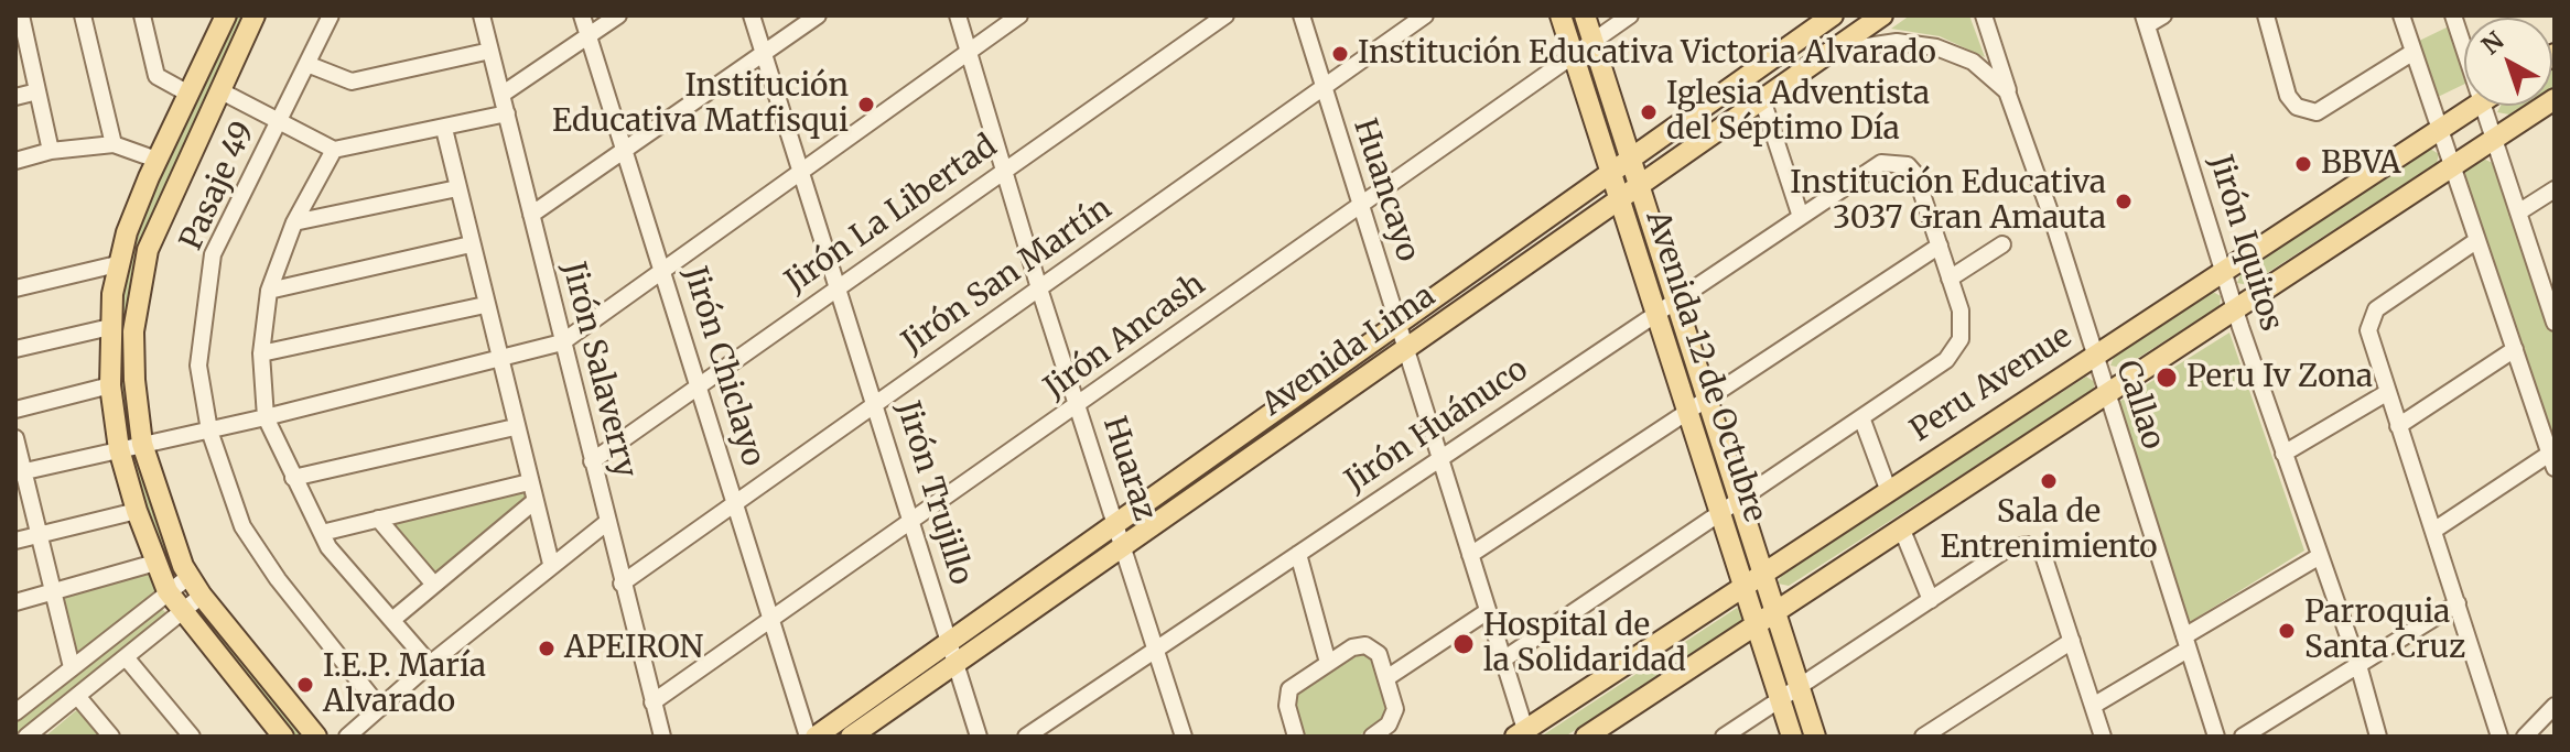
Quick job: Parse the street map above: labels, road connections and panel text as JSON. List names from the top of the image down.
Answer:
{
  "streets": {
    "main road": ["Avenida Lima", "Avenida 12 de Octubre", "Peru Avenue"],
    "street": [
      "Pasaje 49",
      "Huancayo",
      "Jirón La Libertad",
      "Jirón Iquitos",
      "Jirón San Martín",
      "Jirón Ancash",
      "Jirón Chiclayo",
      "Jirón Salaverry",
      "Callao",
      "Jirón Huánuco",
      "Huaraz",
      "Jirón Trujillo"
    ]
  },
  "crossings": [
    ["Huancayo", "Jirón San Martín"],
    ["Huancayo", "Jirón Ancash"],
    ["Huancayo", "Avenida Lima"],
    ["Huancayo", "Peru Avenue"],
    ["Huancayo", "Jirón Huánuco"],
    ["Jirón La Libertad", "Jirón Chiclayo"],
    ["Jirón La Libertad", "Jirón Salaverry"],
    ["Jirón La Libertad", "Huaraz"],
    ["Jirón La Libertad", "Jirón Trujillo"],
    ["Jirón Iquitos", "Peru Avenue"],
    ["Jirón San Martín", "Jirón Chiclayo"],
    ["Jirón San Martín", "Jirón Salaverry"],
    ["Jirón San Martín", "Huaraz"],
    ["Jirón San Martín", "Jirón Trujillo"],
    ["Jirón Ancash", "Jirón Chiclayo"],
    ["Jirón Ancash", "Avenida 12 de Octubre"],
    ["Jirón Ancash", "Jirón Salaverry"],
    ["Jirón Ancash", "Huaraz"],
    ["Jirón Ancash", "Jirón Trujillo"],
    ["Avenida Lima", "Avenida 12 de Octubre"],
    ["Avenida Lima", "Callao"],
    ["Avenida Lima", "Huaraz"],
    ["Avenida Lima", "Jirón Trujillo"],
    ["Avenida 12 de Octubre", "Peru Avenue"],
    ["Avenida 12 de Octubre", "Jirón Huánuco"],
    ["Peru Avenue", "Callao"],
    ["Jirón Huánuco", "Huaraz"]
  ],
  "places": [
    "Institución Educativa Victoria Alvarado",
    "Institución Educativa Matfisqui",
    "Iglesia Adventista del Séptimo Día",
    "BBVA",
    "Institución Educativa 3037 Gran Amauta",
    "Peru Iv Zona",
    "Sala de Entrenimiento",
    "Parroquia Santa Cruz",
    "Hospital de la Solidaridad",
    "APEIRON",
    "I.E.P. María Alvarado"
  ],
  "north": "top left"
}
